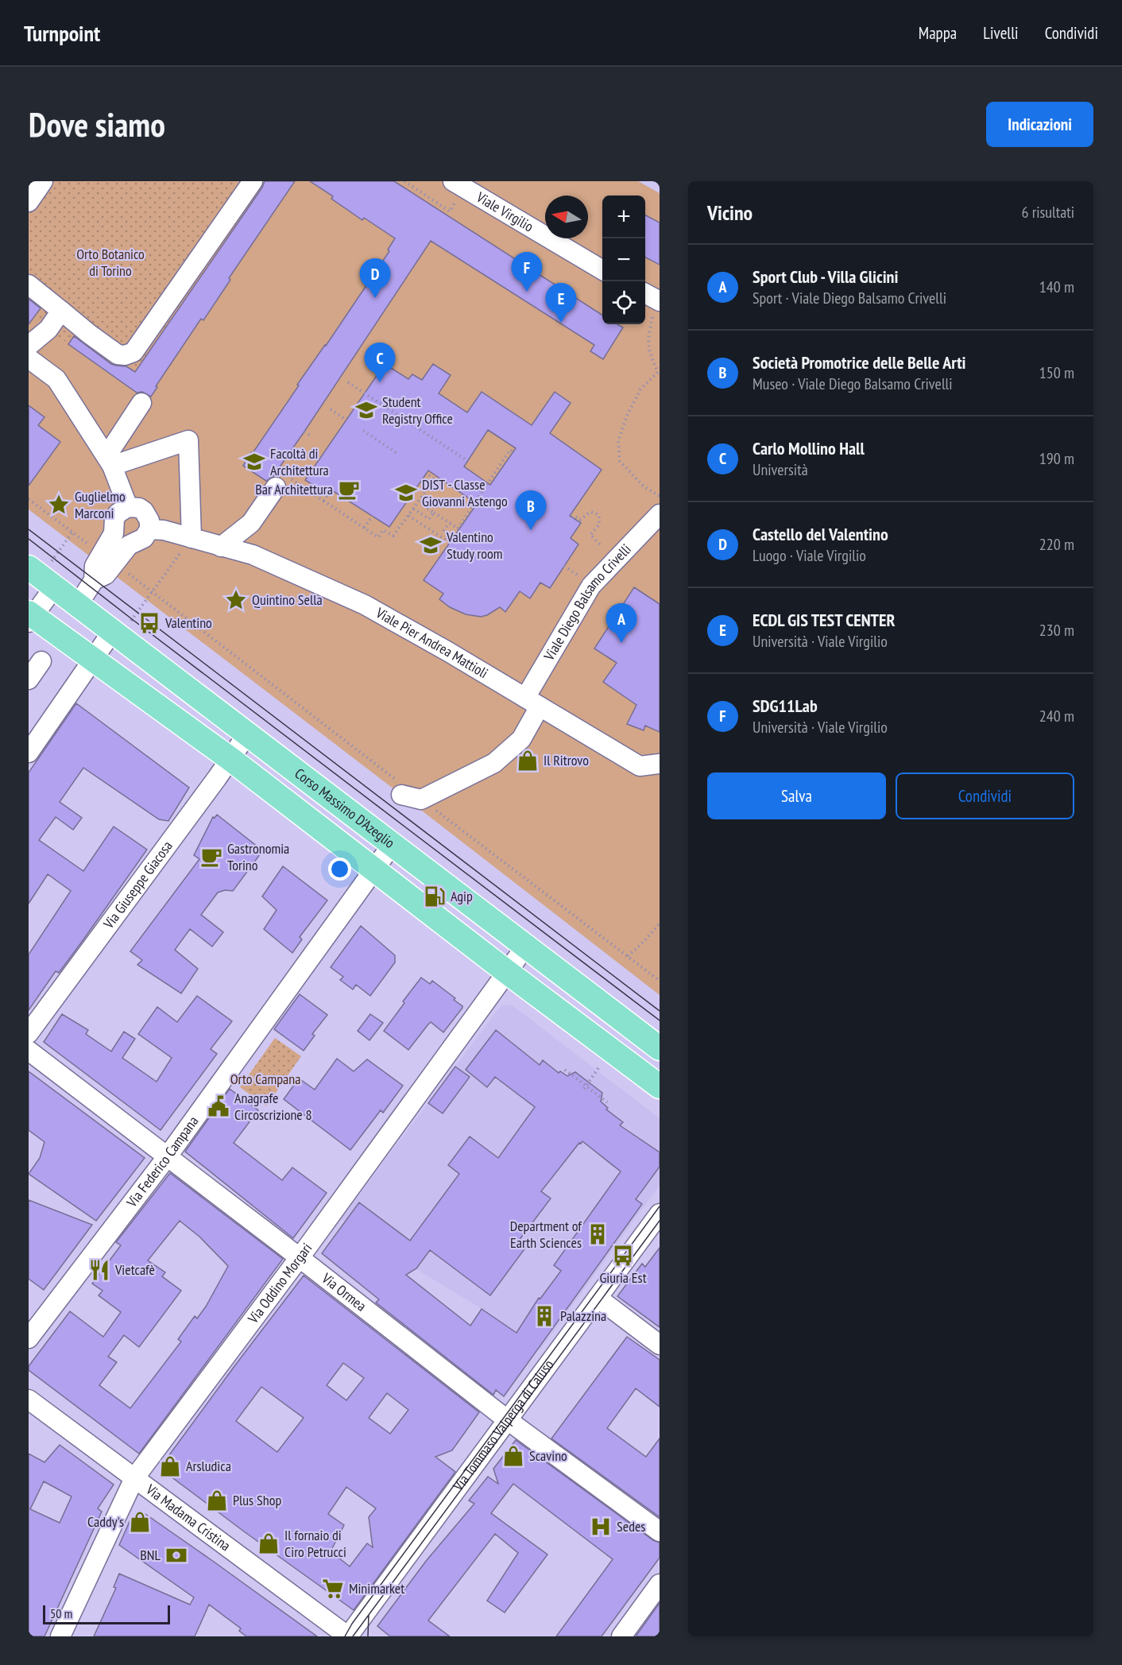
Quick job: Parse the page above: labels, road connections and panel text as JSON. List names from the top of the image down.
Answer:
{
  "streets": {
    "main road": ["Corso Massimo D'Azeglio"],
    "street": [
      "Viale Virgilio",
      "Viale Diego Balsamo Crivelli",
      "Viale Pier Andrea Mattioli",
      "Via Giuseppe Giacosa",
      "Via Federico Campana",
      "Via Oddino Morgari",
      "Via Ormea",
      "Via Tommaso Valperga di Caluso",
      "Via Madama Cristina"
    ]
  },
  "crossings": [
    ["Viale Diego Balsamo Crivelli", "Viale Pier Andrea Mattioli"],
    ["Corso Massimo D'Azeglio", "Via Giuseppe Giacosa"],
    ["Corso Massimo D'Azeglio", "Via Federico Campana"],
    ["Corso Massimo D'Azeglio", "Via Oddino Morgari"],
    ["Via Federico Campana", "Via Ormea"],
    ["Via Oddino Morgari", "Via Ormea"],
    ["Via Oddino Morgari", "Via Madama Cristina"],
    ["Via Ormea", "Via Tommaso Valperga di Caluso"],
    ["Via Tommaso Valperga di Caluso", "Via Madama Cristina"]
  ],
  "parks": ["Orto Botanico di Torino", "Orto Campana"],
  "places": {
    "school or university": [
      "Student Registry Office",
      "Facoltà di Architettura",
      "DIST - Classe Giovanni Astengo",
      "Valentino Study room"
    ],
    "cafe": ["Bar Architettura", "Gastronomia Torino"],
    "place": ["Guglielmo Marconi", "Quintino Sella"],
    "bus stop": ["Valentino", "Giuria Est"],
    "shop": [
      "Il Ritrovo",
      "Scavino",
      "Arsludica",
      "Plus Shop",
      "Caddy's",
      "Il fornaio di Ciro Petrucci"
    ],
    "fuel station": ["Agip"],
    "public building": ["Anagrafe Circoscrizione 8"],
    "building": ["Department of Earth Sciences", "Palazzina"],
    "restaurant": ["Vietcafè"],
    "hospital": ["Sedes"],
    "bank": ["BNL"],
    "supermarket": ["Minimarket"]
  },
  "scale_bar": "50 m",
  "north": "left",
  "page": {
    "header": "Turnpoint",
    "nav": ["Mappa", "Livelli", "Condividi"],
    "buttons": [
      "Indicazioni",
      ["Salva", "Condividi"]
    ],
    "title": "Dove siamo",
    "heading": ["Vicino", "6 risultati"],
    "map_buttons": ["+", "−"],
    "list": [
      {
        "mark": "A",
        "name": "Sport Club - Villa Glicini",
        "note": "Sport · Viale Diego Balsamo Crivelli",
        "value": "140 m"
      },
      {
        "mark": "B",
        "name": "Società Promotrice delle Belle Arti",
        "note": "Museo · Viale Diego Balsamo Crivelli",
        "value": "150 m"
      },
      {
        "mark": "C",
        "name": "Carlo Mollino Hall",
        "note": "Università",
        "value": "190 m"
      },
      {
        "mark": "D",
        "name": "Castello del Valentino",
        "note": "Luogo · Viale Virgilio",
        "value": "220 m"
      },
      {
        "mark": "E",
        "name": "ECDL GIS TEST CENTER",
        "note": "Università · Viale Virgilio",
        "value": "230 m"
      },
      {
        "mark": "F",
        "name": "SDG11Lab",
        "note": "Università · Viale Virgilio",
        "value": "240 m"
      }
    ],
    "pins": [
      "F",
      "D",
      "E",
      "C",
      "B",
      "A"
    ],
    "scale": "50 m"
  }
}
